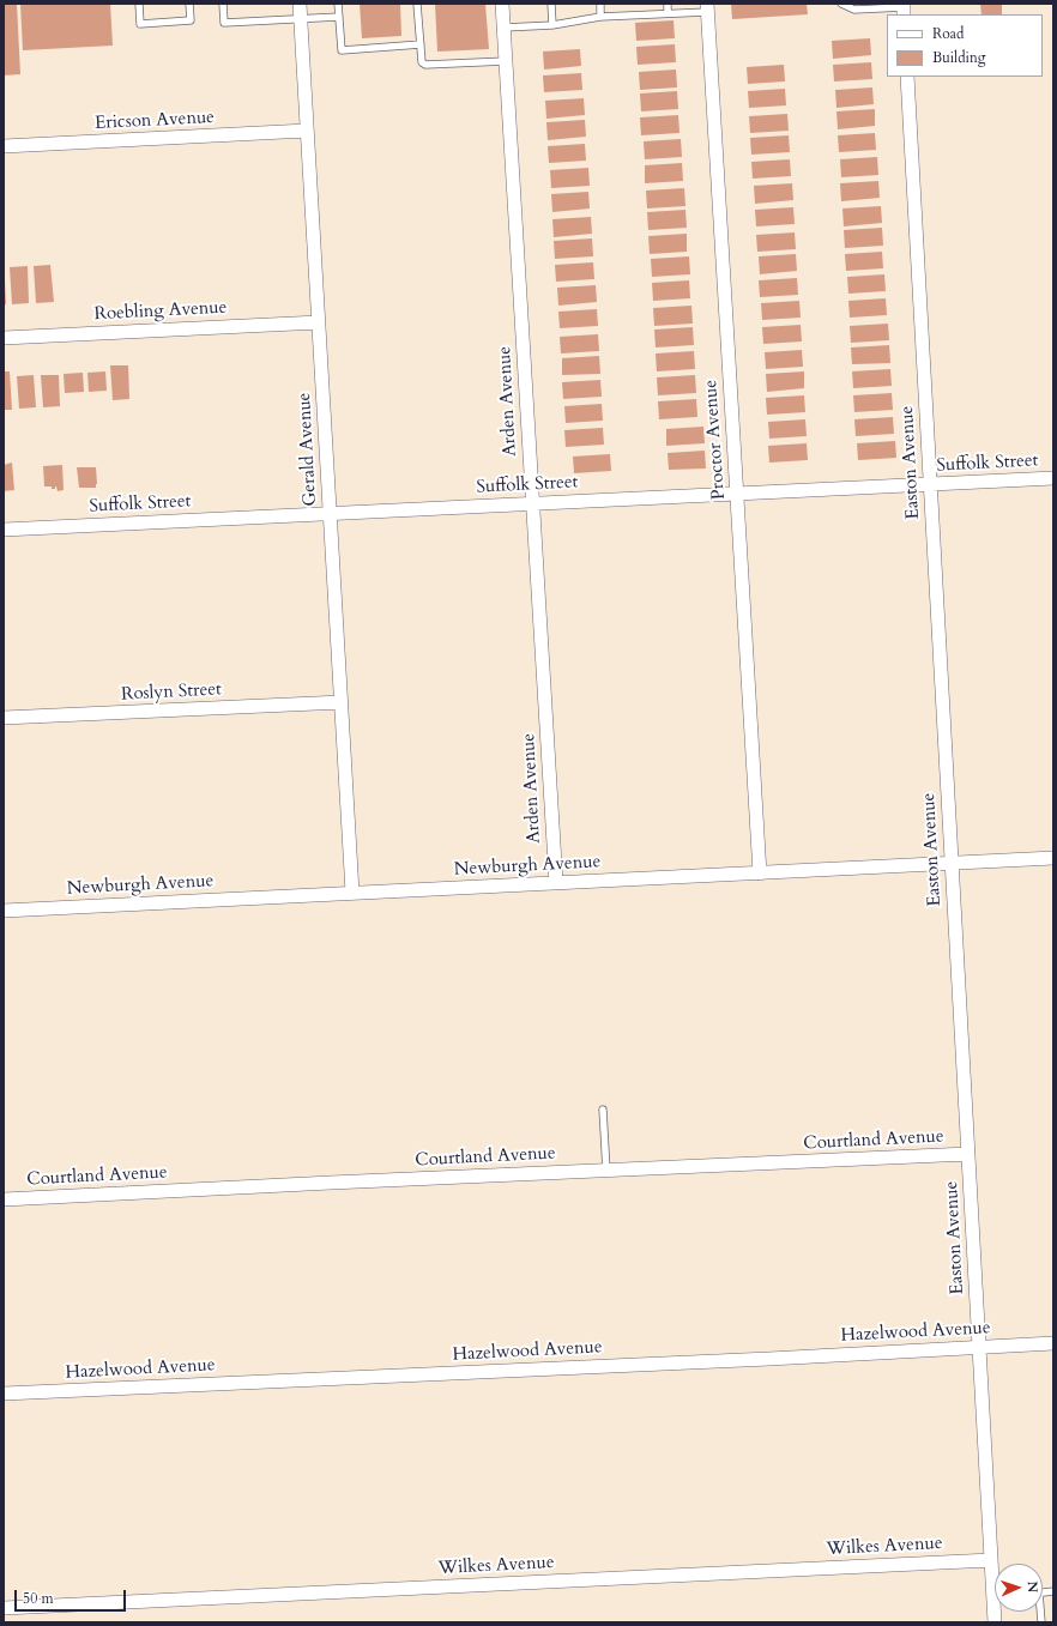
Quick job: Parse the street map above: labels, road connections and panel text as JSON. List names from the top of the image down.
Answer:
{
  "streets": {
    "street": [
      "Ericson Avenue",
      "Roebling Avenue",
      "Arden Avenue",
      "Proctor Avenue",
      "Gerald Avenue",
      "Easton Avenue",
      "Suffolk Street",
      "Roslyn Street",
      "Newburgh Avenue",
      "Courtland Avenue",
      "Hazelwood Avenue",
      "Wilkes Avenue"
    ]
  },
  "crossings": [
    ["Ericson Avenue", "Gerald Avenue"],
    ["Roebling Avenue", "Gerald Avenue"],
    ["Arden Avenue", "Suffolk Street"],
    ["Arden Avenue", "Newburgh Avenue"],
    ["Proctor Avenue", "Suffolk Street"],
    ["Proctor Avenue", "Newburgh Avenue"],
    ["Gerald Avenue", "Suffolk Street"],
    ["Gerald Avenue", "Roslyn Street"],
    ["Gerald Avenue", "Newburgh Avenue"],
    ["Easton Avenue", "Suffolk Street"],
    ["Easton Avenue", "Newburgh Avenue"],
    ["Easton Avenue", "Courtland Avenue"],
    ["Easton Avenue", "Hazelwood Avenue"],
    ["Easton Avenue", "Wilkes Avenue"]
  ],
  "legend": ["Road", "Building"],
  "scale_bar": "50 m",
  "north": "right"
}
